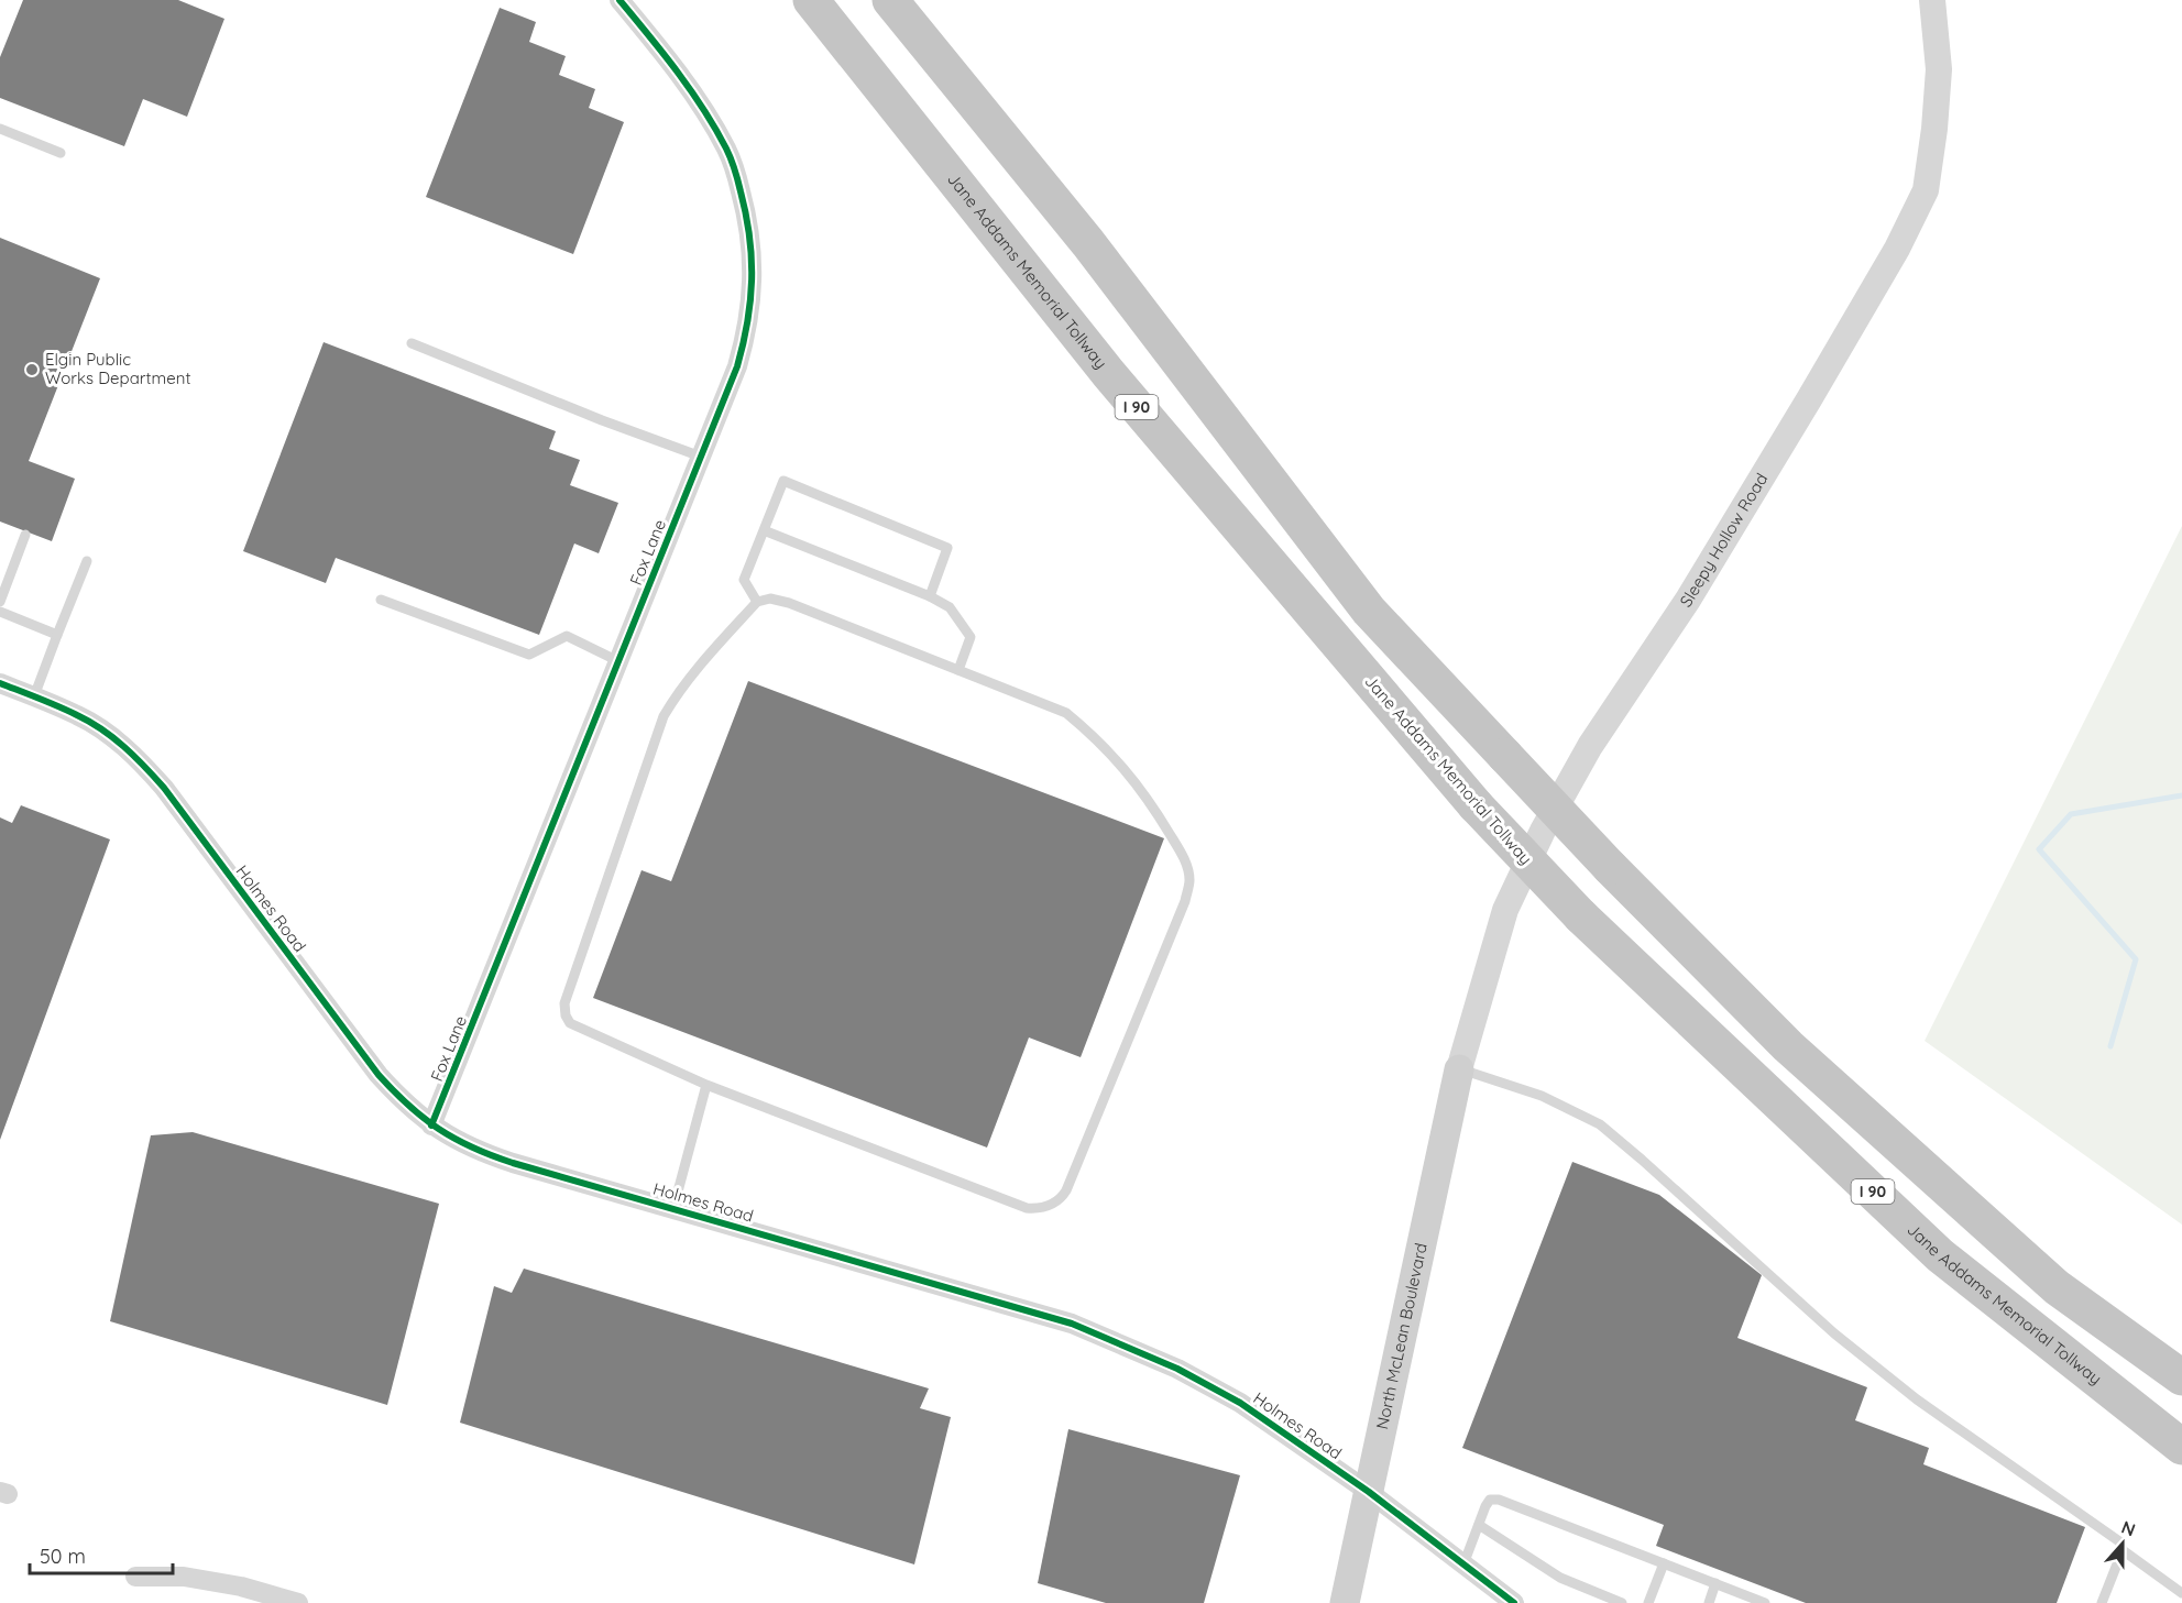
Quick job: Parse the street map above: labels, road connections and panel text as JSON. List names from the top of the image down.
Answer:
{
  "streets": {
    "highway": ["Jane Addams Memorial Tollway", "I 90"],
    "main road": ["North McLean Boulevard"],
    "street": ["Sleepy Hollow Road", "Fox Lane", "Holmes Road"]
  },
  "crossings": [
    ["Sleepy Hollow Road", "North McLean Boulevard"],
    ["Fox Lane", "Holmes Road"],
    ["Holmes Road", "North McLean Boulevard"]
  ],
  "places": ["Elgin Public Works Department"],
  "scale_bar": "50 m",
  "north": "top"
}
